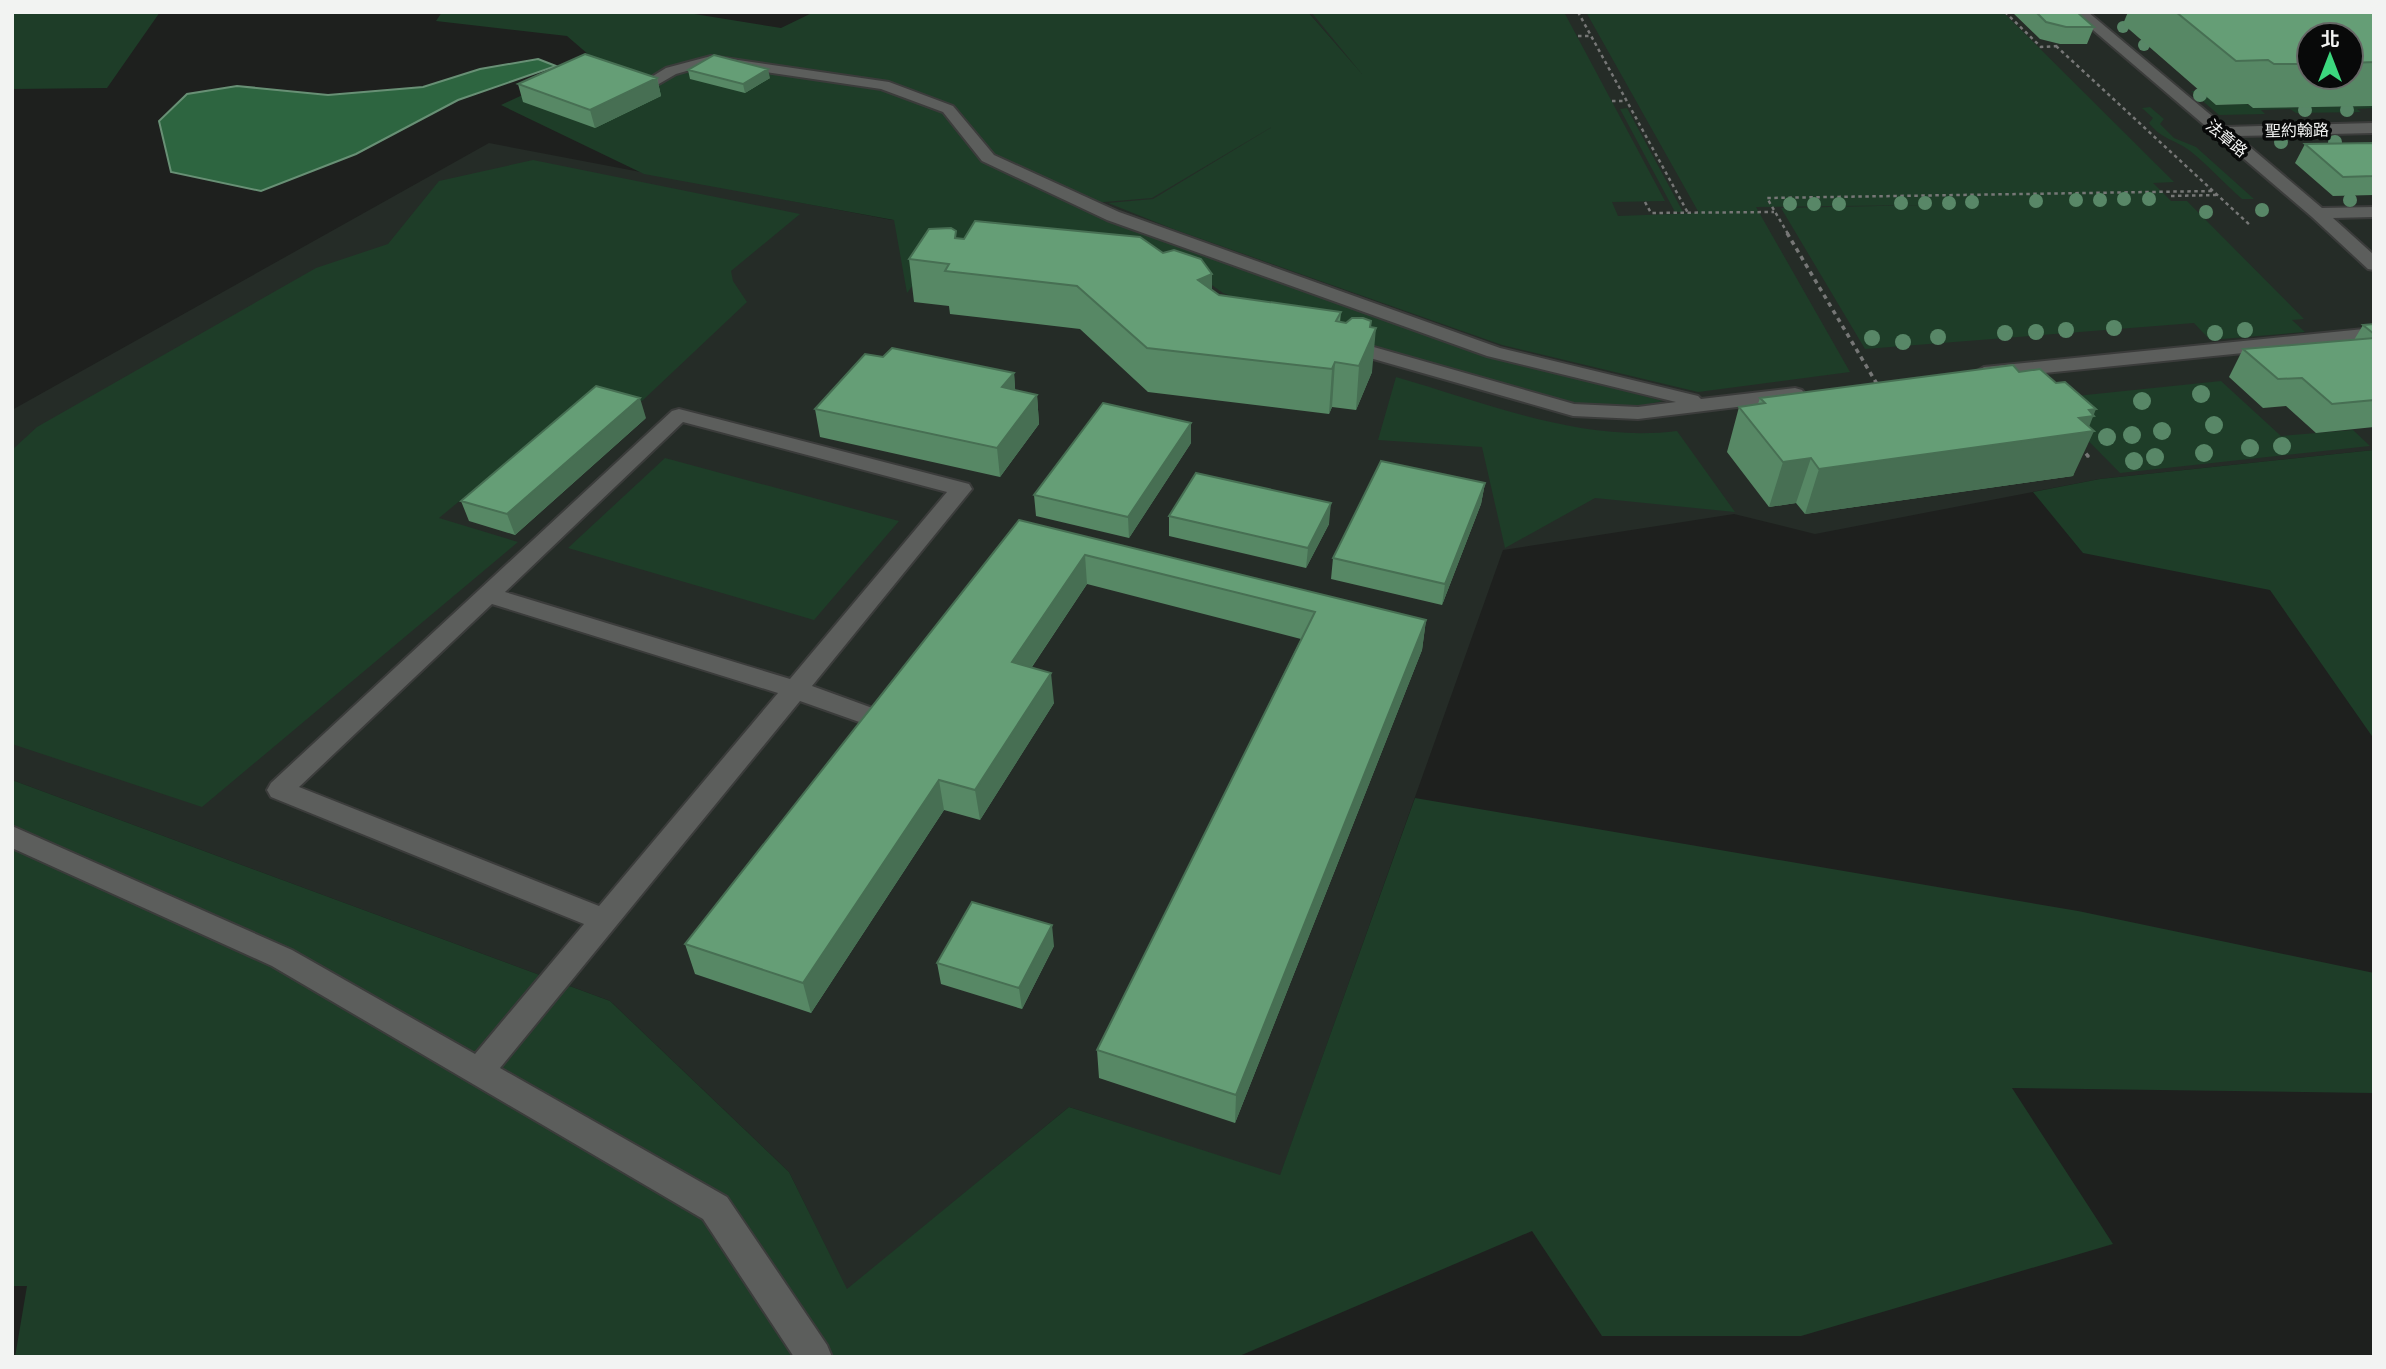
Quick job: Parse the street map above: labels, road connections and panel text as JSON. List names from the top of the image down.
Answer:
{
  "streets": {
    "lane": ["聖約翰路", "法章路"]
  },
  "crossings": [
    ["聖約翰路", "法章路"]
  ],
  "north": "top"
}
